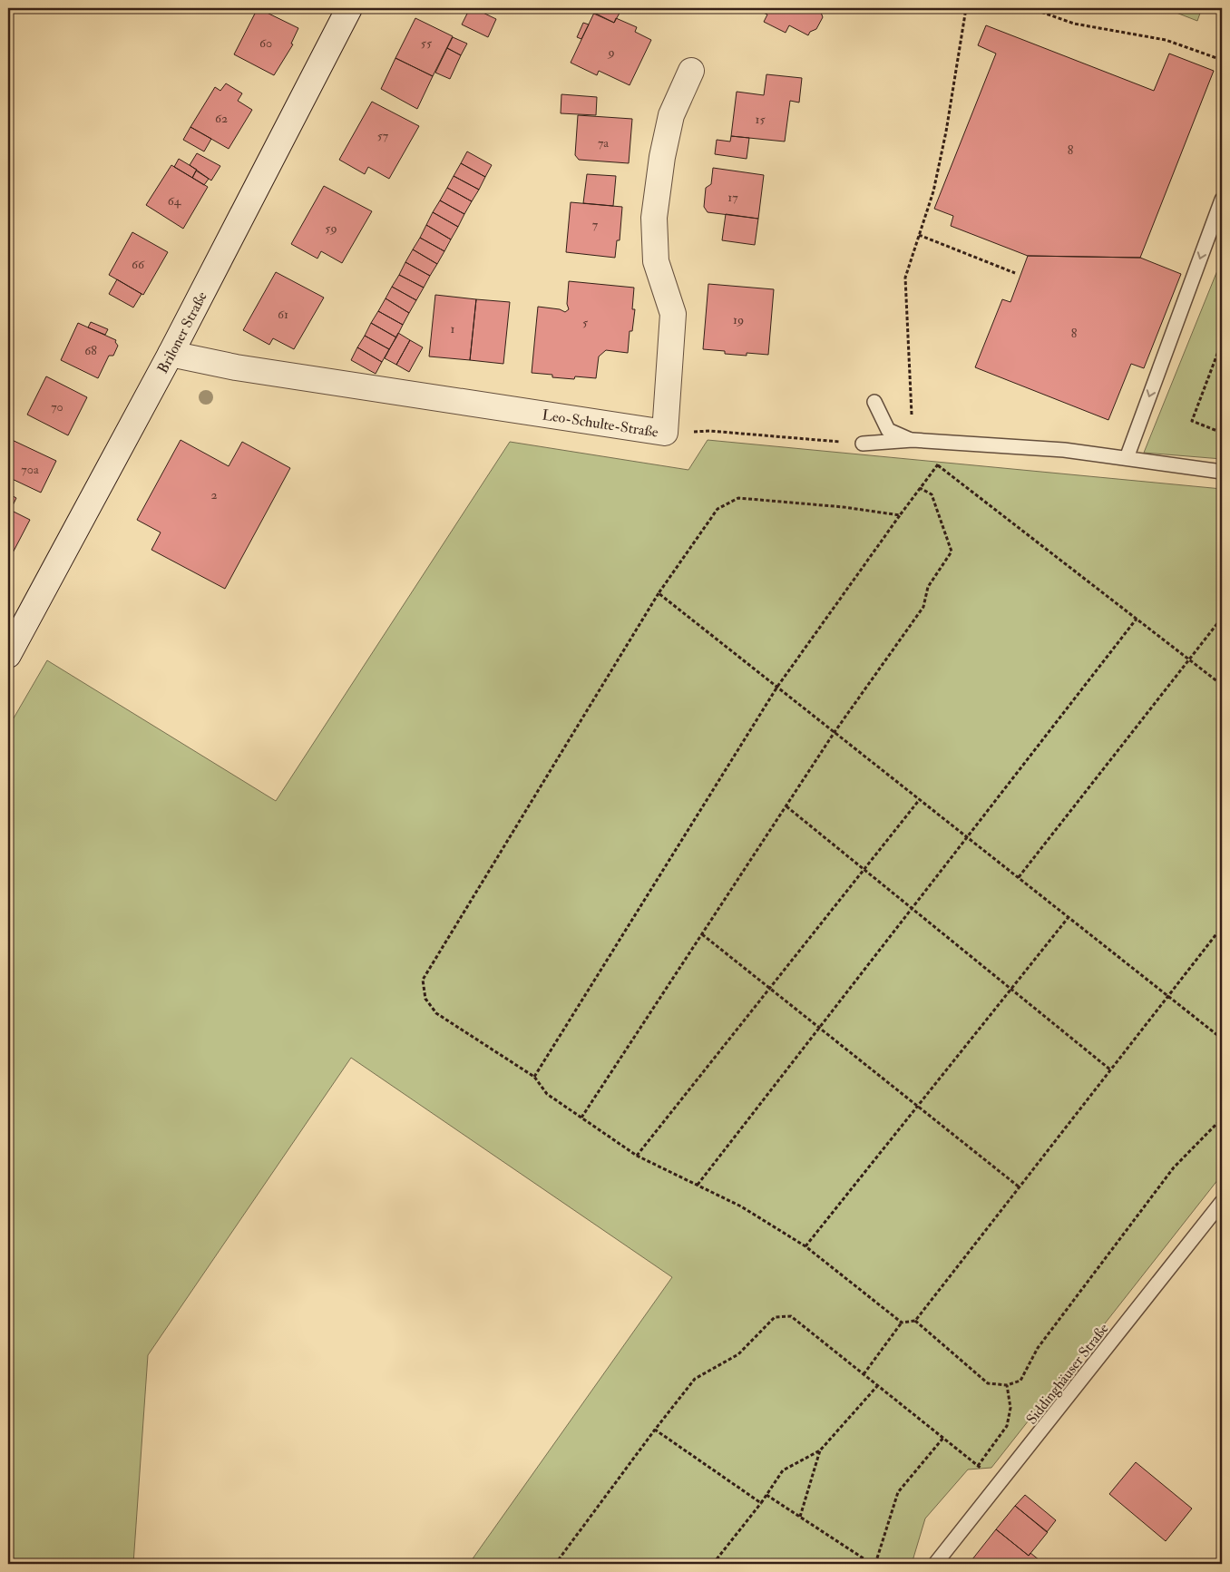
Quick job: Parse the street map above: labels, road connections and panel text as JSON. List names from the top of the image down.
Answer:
{
  "streets": {
    "street": ["Briloner Straße", "Leo-Schulte-Straße"],
    "lane": ["Siddinghäuser Straße"]
  },
  "crossings": [
    ["Briloner Straße", "Leo-Schulte-Straße"]
  ],
  "house_numbers": [
    "60",
    "55",
    "9",
    "62",
    "15",
    "57",
    "7a",
    "8",
    "17",
    "64",
    "7",
    "59",
    "66",
    "61",
    "19",
    "5",
    "1",
    "8",
    "68",
    "70",
    "70a",
    "2"
  ]
}
